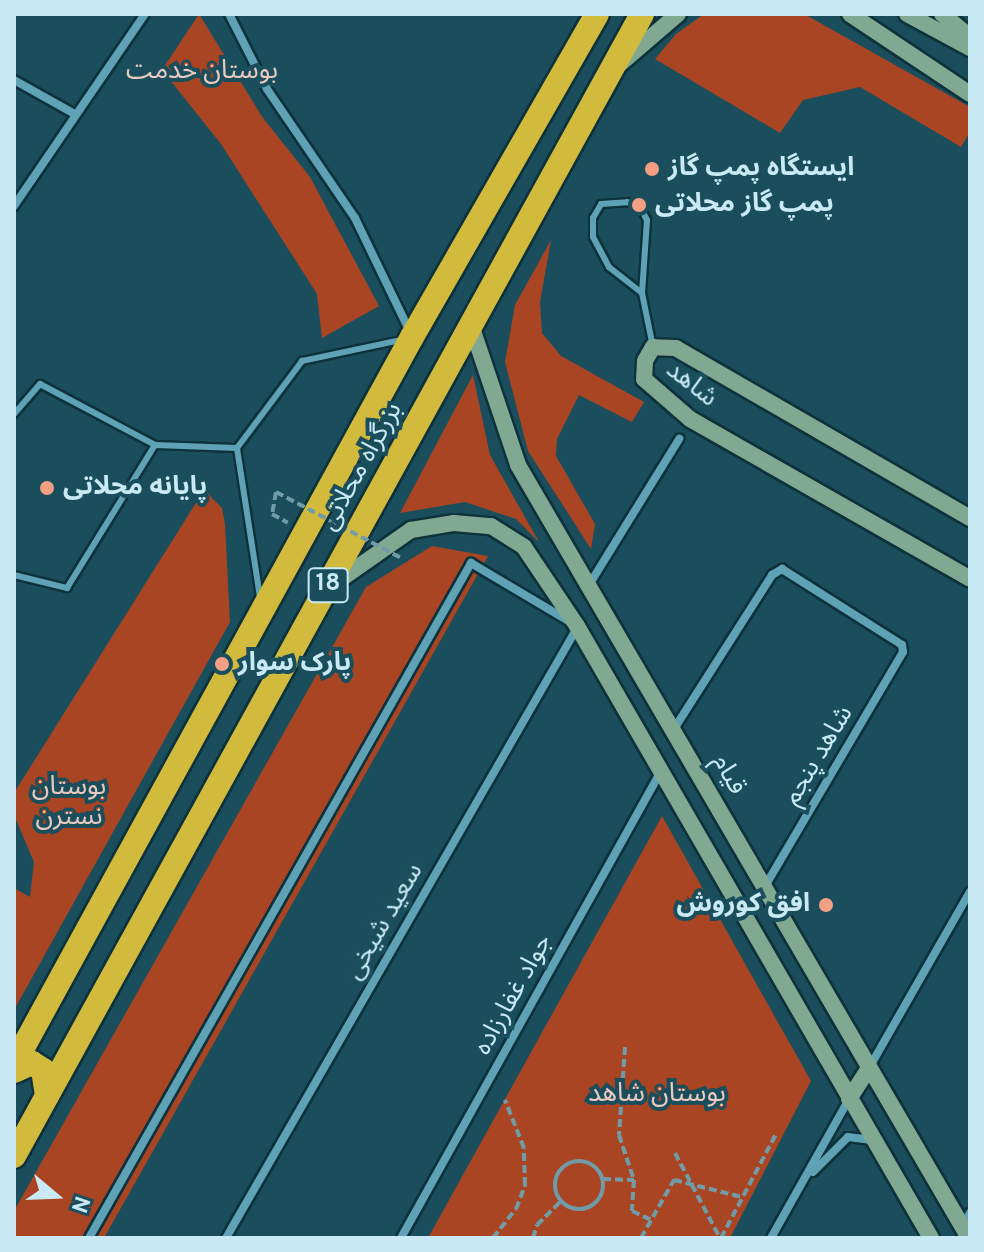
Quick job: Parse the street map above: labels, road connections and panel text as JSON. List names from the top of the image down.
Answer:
{
  "streets": {
    "highway": ["بزرگراه محلاتی", "18"],
    "street": [
      "شاهد",
      "شاهد پنجم",
      "قیام",
      "سعید شیخی",
      "جواد غفارزاده"
    ]
  },
  "crossings": [
    ["بزرگراه محلاتی", "قیام"],
    ["شاهد پنجم", "قیام"]
  ],
  "parks": ["بوستان خدمت", "بوستان نسترن", "بوستان شاهد"],
  "places": [
    "ایستگاه پمپ گاز",
    "پمپ گاز محلاتی",
    "پایانه محلاتی",
    "پارک سوار",
    "افق کوروش"
  ],
  "north": "right"
}
